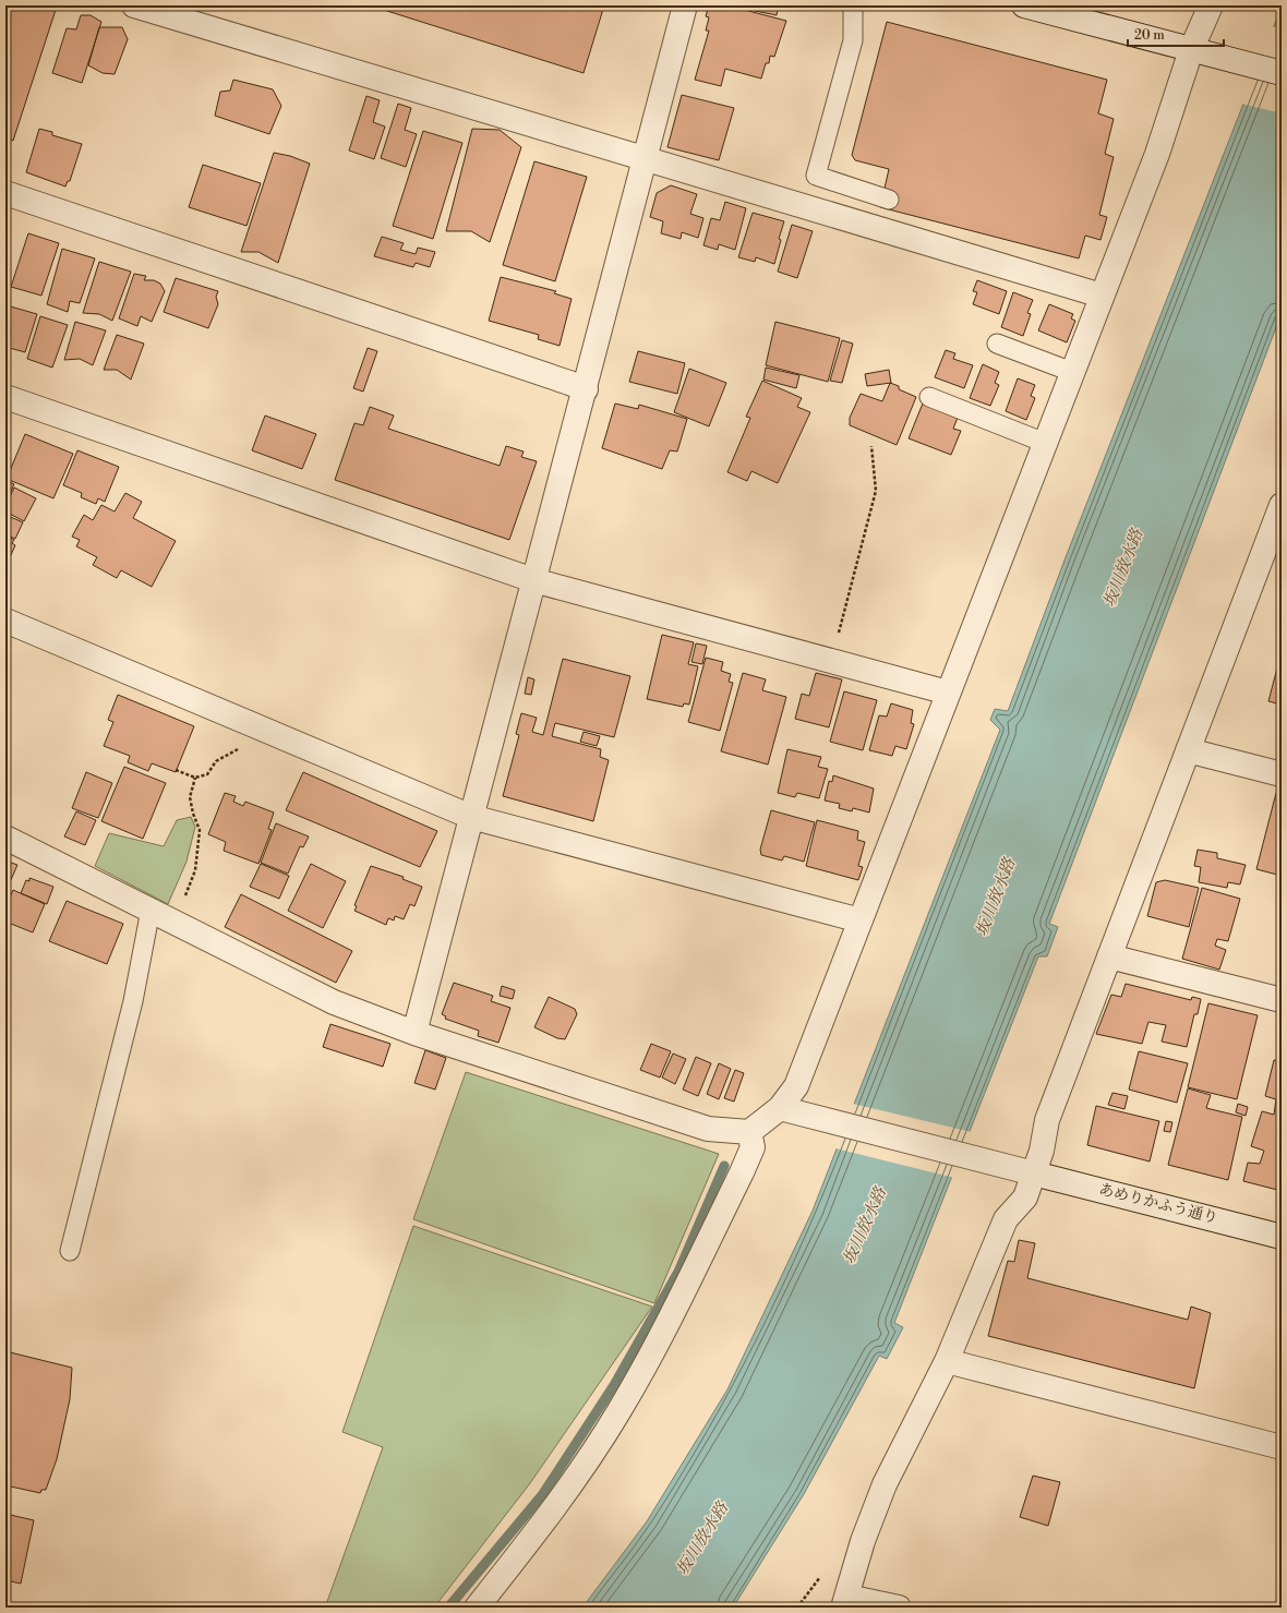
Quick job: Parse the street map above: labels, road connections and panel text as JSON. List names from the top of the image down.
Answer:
{
  "streets": {
    "street": ["あめりかふう通り"]
  },
  "water": ["坂川放水路"],
  "scale_bar": "20 m"
}
